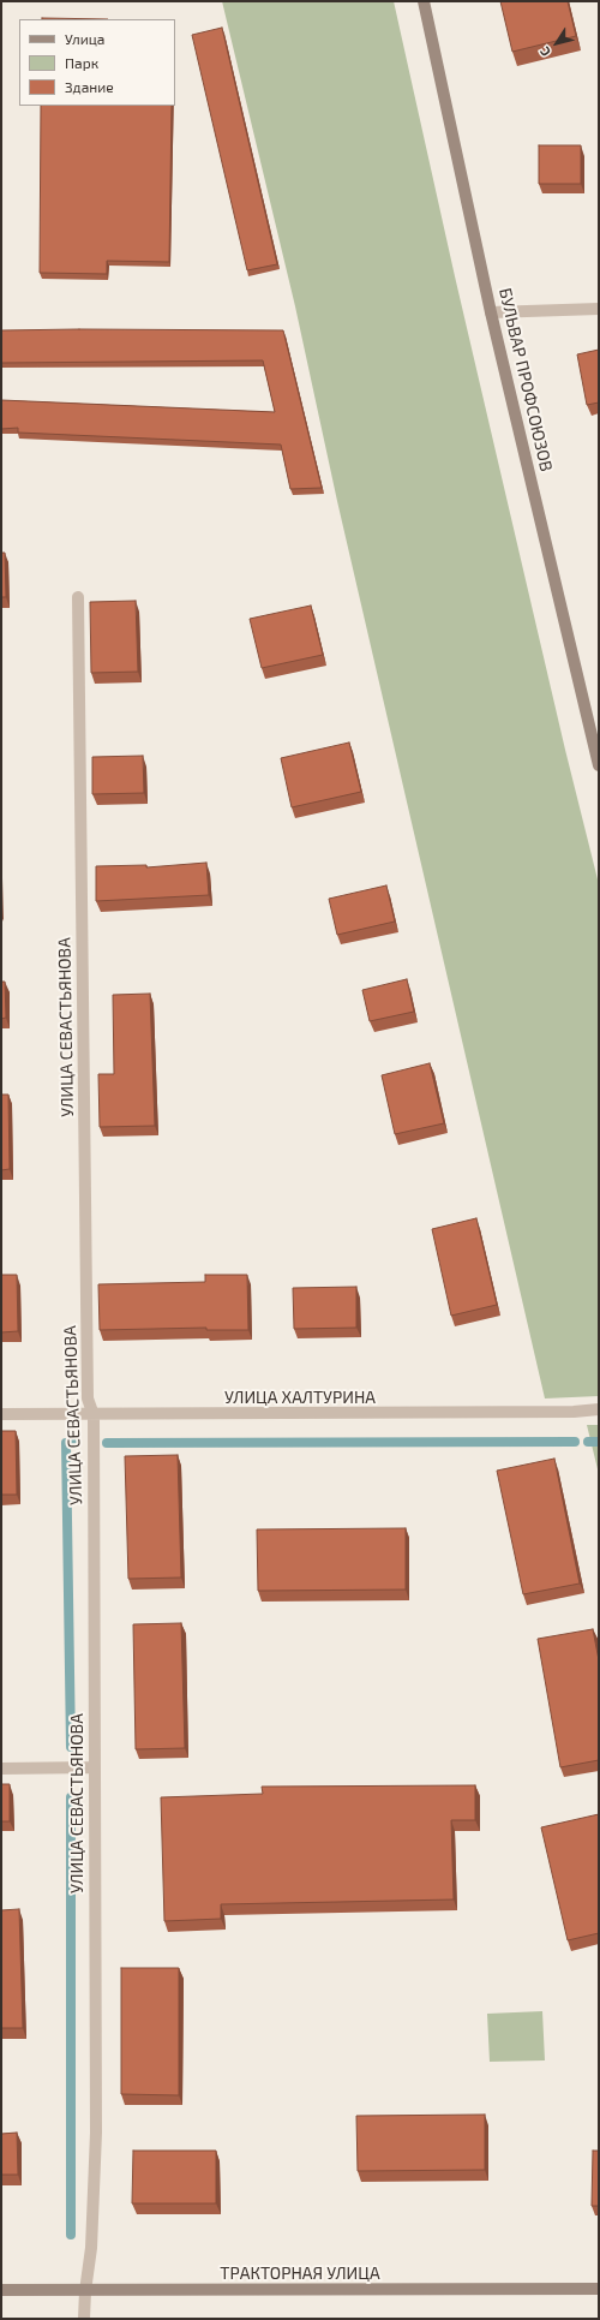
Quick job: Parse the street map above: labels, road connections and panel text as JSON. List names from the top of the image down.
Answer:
{
  "streets": {
    "main road": ["БУЛЬВАР ПРОФСОЮЗОВ", "ТРАКТОРНАЯ УЛИЦА"],
    "street": ["УЛИЦА СЕВАСТЬЯНОВА", "УЛИЦА ХАЛТУРИНА"]
  },
  "crossings": [
    ["УЛИЦА СЕВАСТЬЯНОВА", "УЛИЦА ХАЛТУРИНА"],
    ["УЛИЦА СЕВАСТЬЯНОВА", "ТРАКТОРНАЯ УЛИЦА"]
  ],
  "legend": ["Улица", "Парк", "Здание"],
  "north": "bottom left"
}
